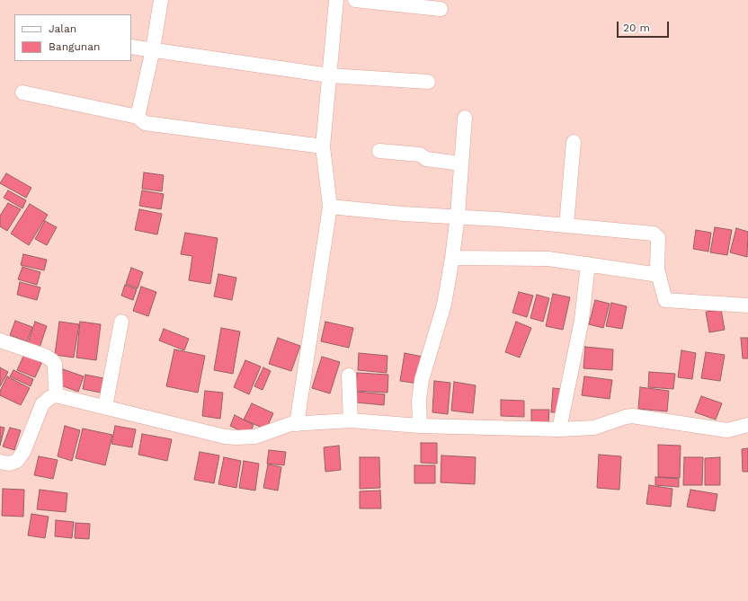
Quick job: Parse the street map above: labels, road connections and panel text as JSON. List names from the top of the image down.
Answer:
{
  "legend": ["Jalan", "Bangunan"],
  "scale_bar": "20 m"
}
